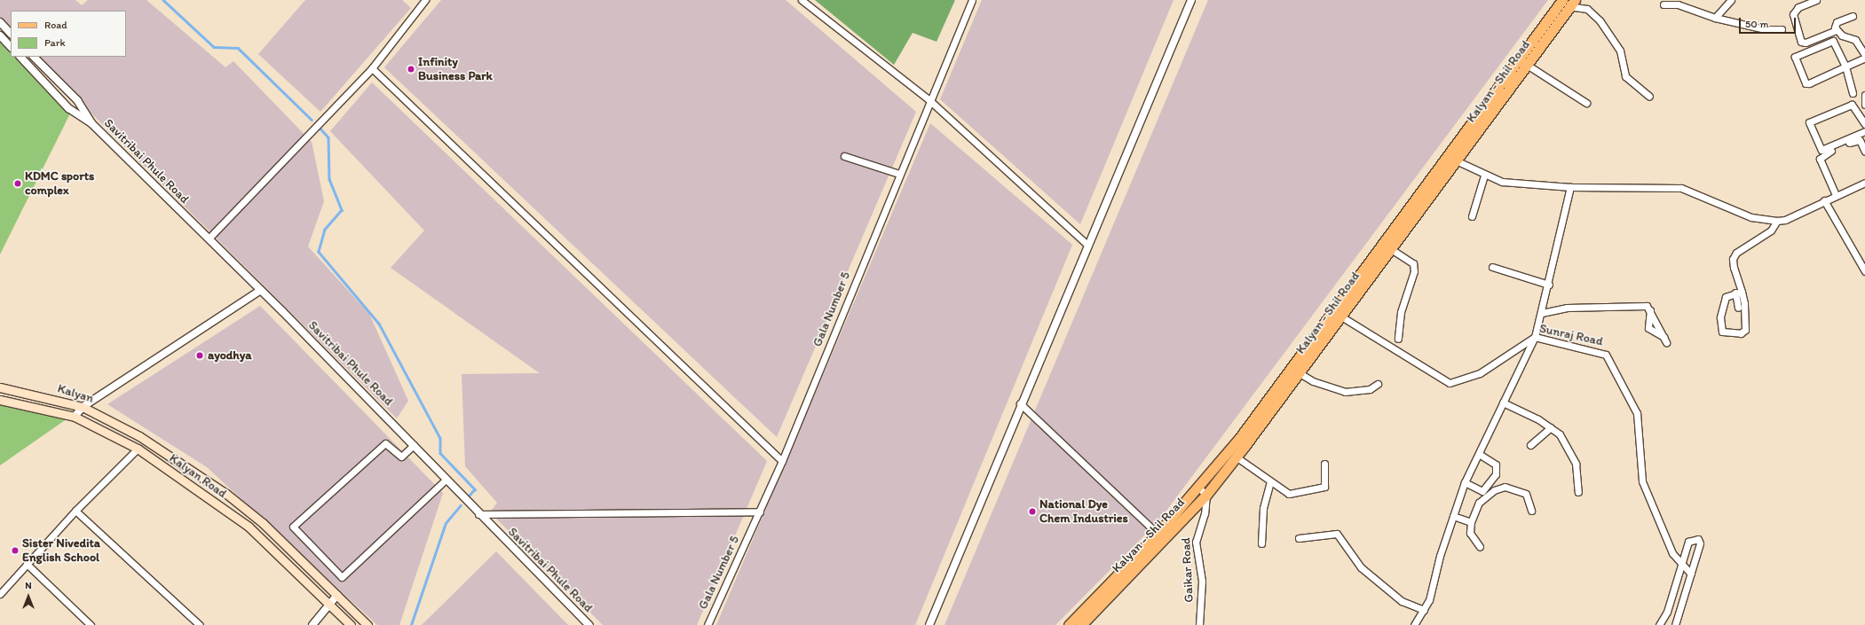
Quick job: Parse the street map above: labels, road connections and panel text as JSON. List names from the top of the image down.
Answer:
{
  "streets": {
    "main road": ["Kalyan - Shil Road", "Kalyan", "Kalyan Road"],
    "street": [
      "Savitribai Phule Road",
      "Gala Number 5",
      "Sunraj Road",
      "Gaikar Road"
    ]
  },
  "crossings": [
    ["Kalyan - Shil Road", "Sunraj Road"],
    ["Kalyan - Shil Road", "Gaikar Road"],
    ["Kalyan", "Kalyan Road"]
  ],
  "places": [
    "Infinity Business Park",
    "KDMC sports complex",
    "ayodhya",
    "National Dye Chem Industries",
    "Sister Nivedita English School"
  ],
  "legend": ["Road", "Park"],
  "scale_bar": "50 m",
  "north": "top"
}
